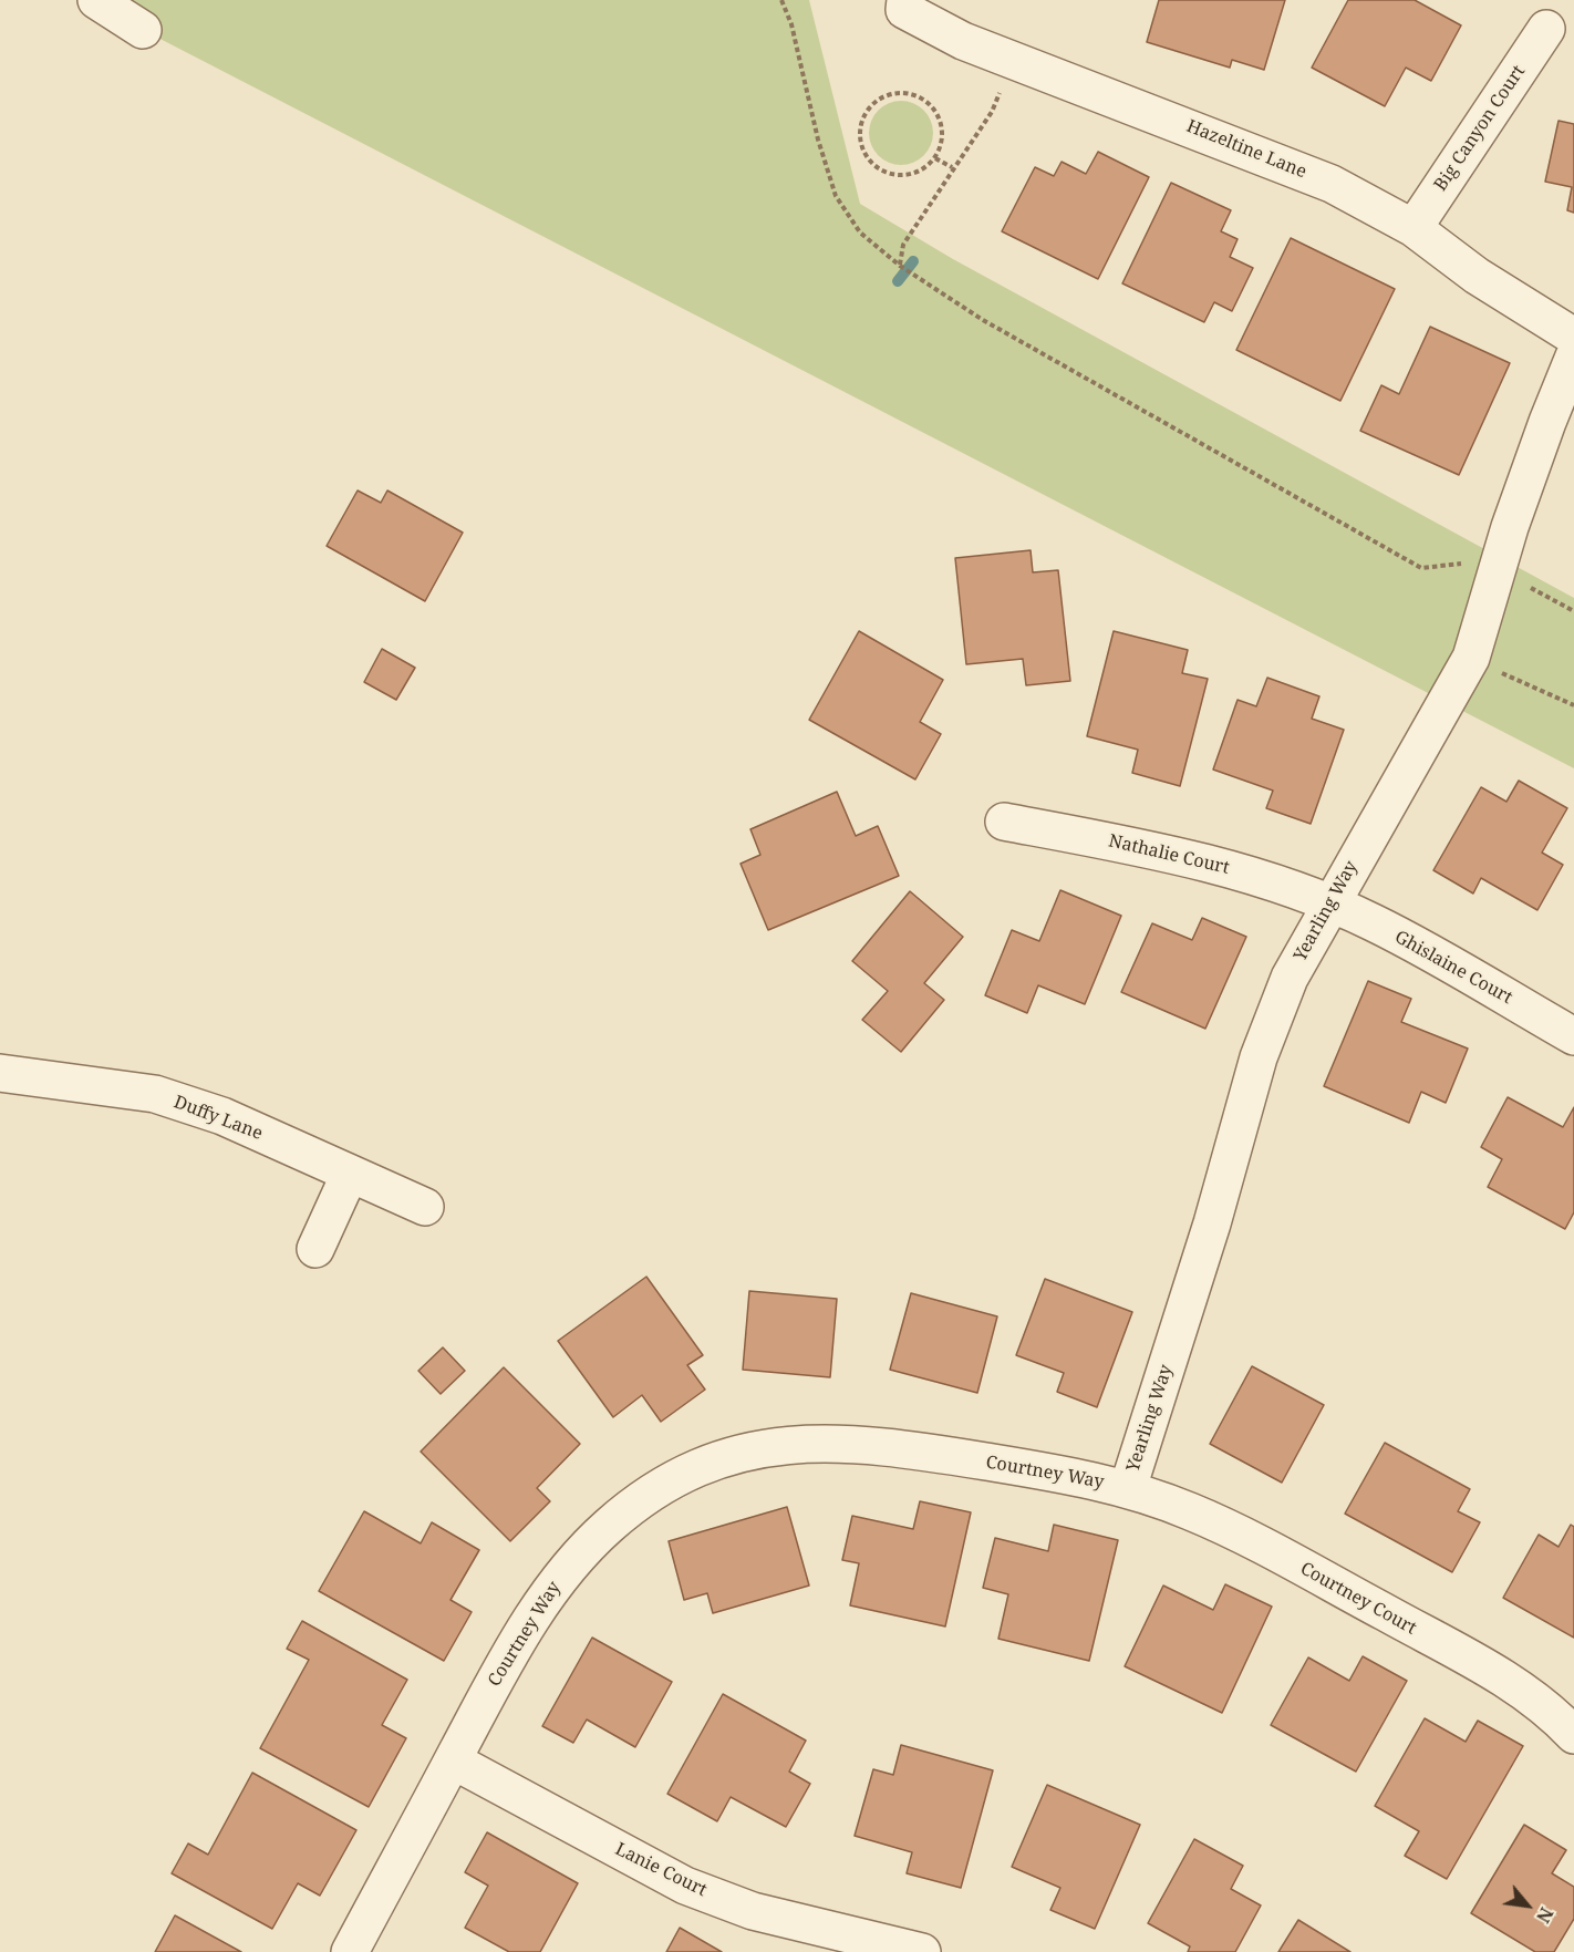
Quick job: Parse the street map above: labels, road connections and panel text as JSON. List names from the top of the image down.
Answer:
{
  "streets": {
    "street": [
      "Big Canyon Court",
      "Hazeltine Lane",
      "Nathalie Court",
      "Yearling Way",
      "Ghislaine Court",
      "Duffy Lane",
      "Courtney Way",
      "Courtney Court",
      "Lanie Court"
    ]
  },
  "crossings": [
    ["Big Canyon Court", "Hazeltine Lane"],
    ["Nathalie Court", "Yearling Way"],
    ["Nathalie Court", "Ghislaine Court"],
    ["Yearling Way", "Ghislaine Court"],
    ["Yearling Way", "Courtney Way"],
    ["Yearling Way", "Courtney Court"],
    ["Courtney Way", "Courtney Court"],
    ["Courtney Way", "Lanie Court"]
  ],
  "north": "bottom right"
}
